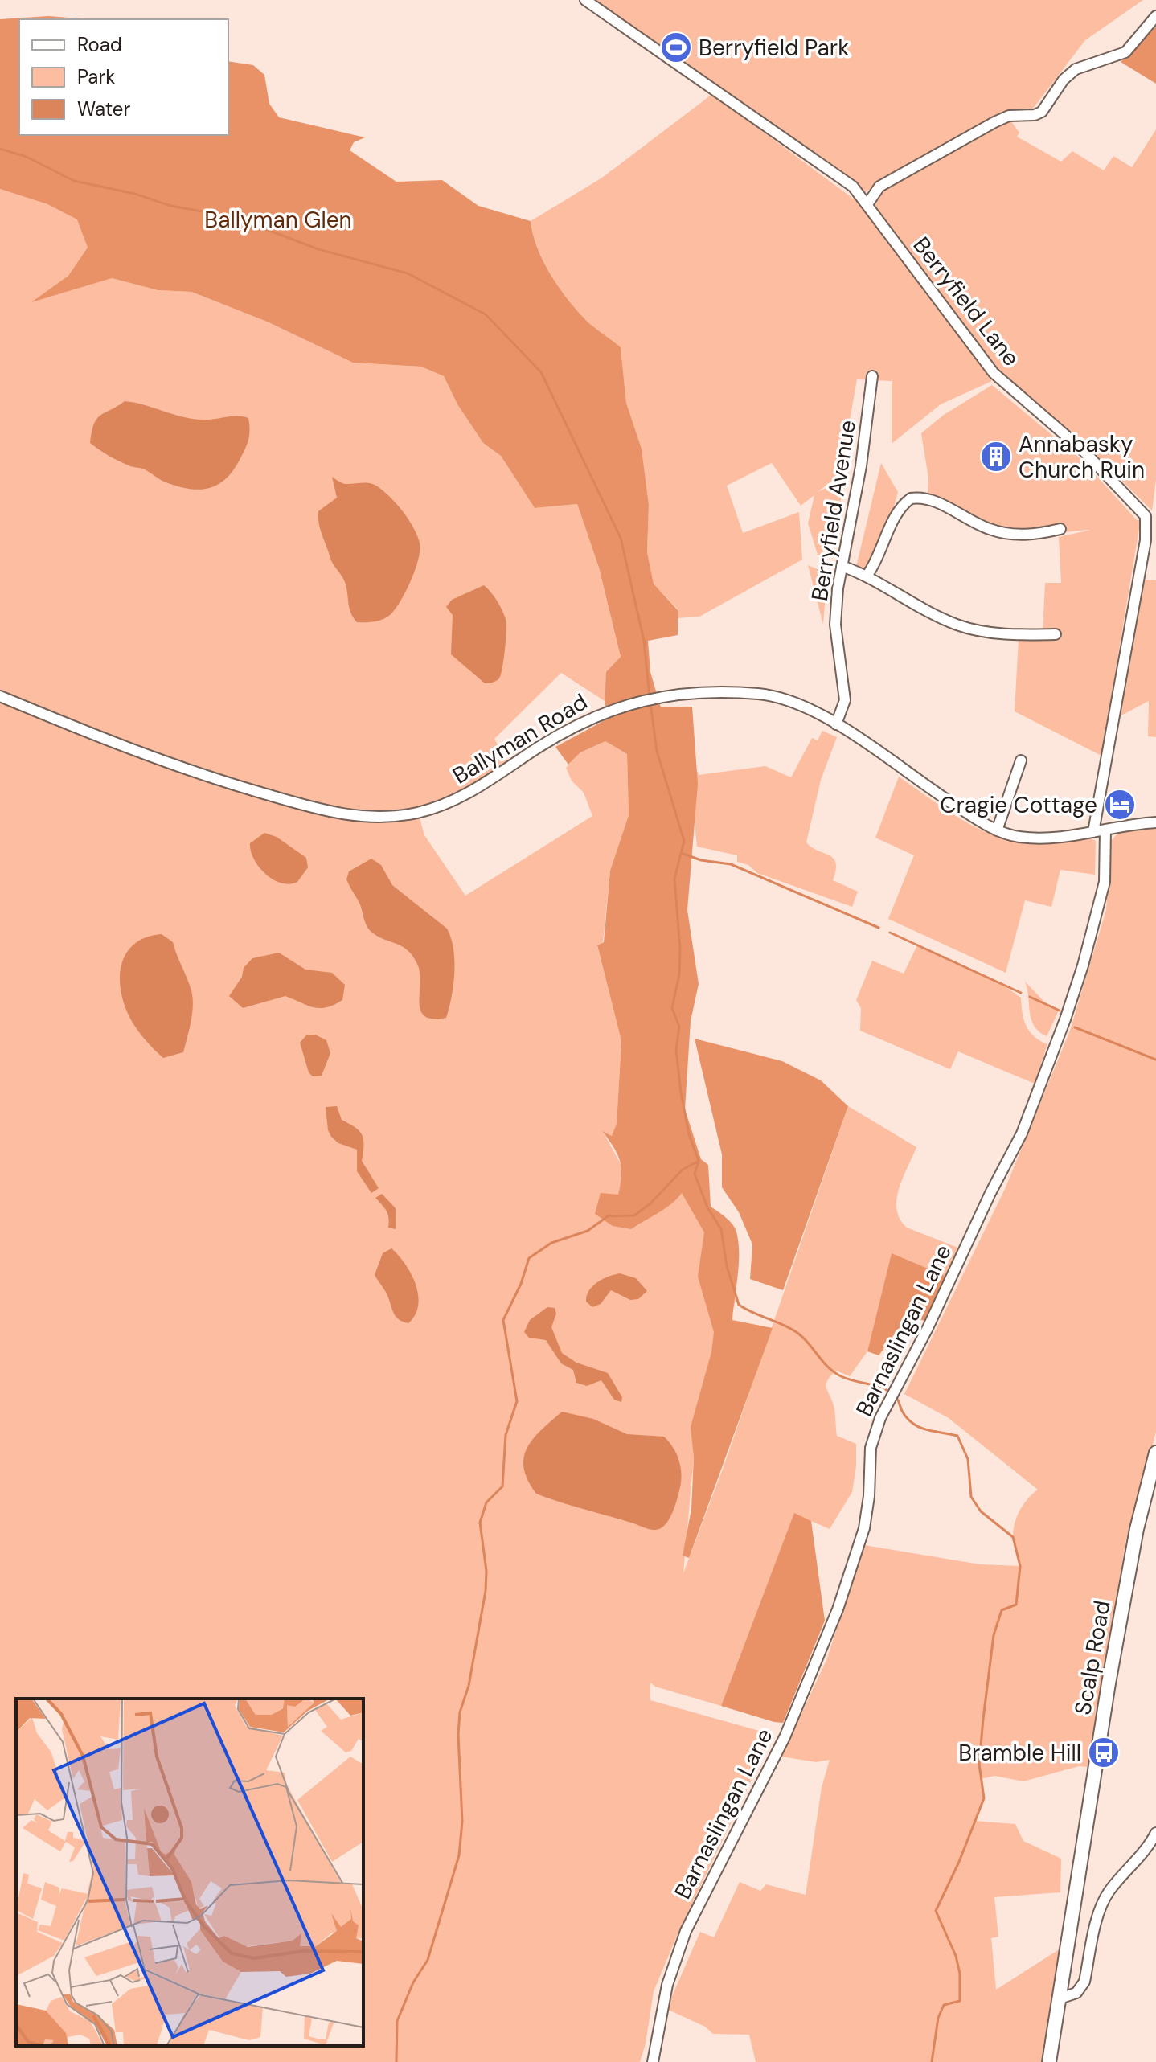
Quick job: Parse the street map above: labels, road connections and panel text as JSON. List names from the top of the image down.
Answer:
{
  "streets": {
    "main road": ["Scalp Road"],
    "street": [
      "Berryfield Lane",
      "Berryfield Avenue",
      "Ballyman Road",
      "Barnaslingan Lane"
    ]
  },
  "crossings": [
    ["Berryfield Lane", "Ballyman Road"],
    ["Berryfield Avenue", "Ballyman Road"],
    ["Ballyman Road", "Barnaslingan Lane"]
  ],
  "parks": ["Ballyman Glen"],
  "places": {
    "sports": ["Berryfield Park"],
    "building": ["Annabasky Church Ruin"],
    "hotel": ["Cragie Cottage"],
    "bus stop": ["Bramble Hill"]
  },
  "legend": ["Road", "Park", "Water"]
}
